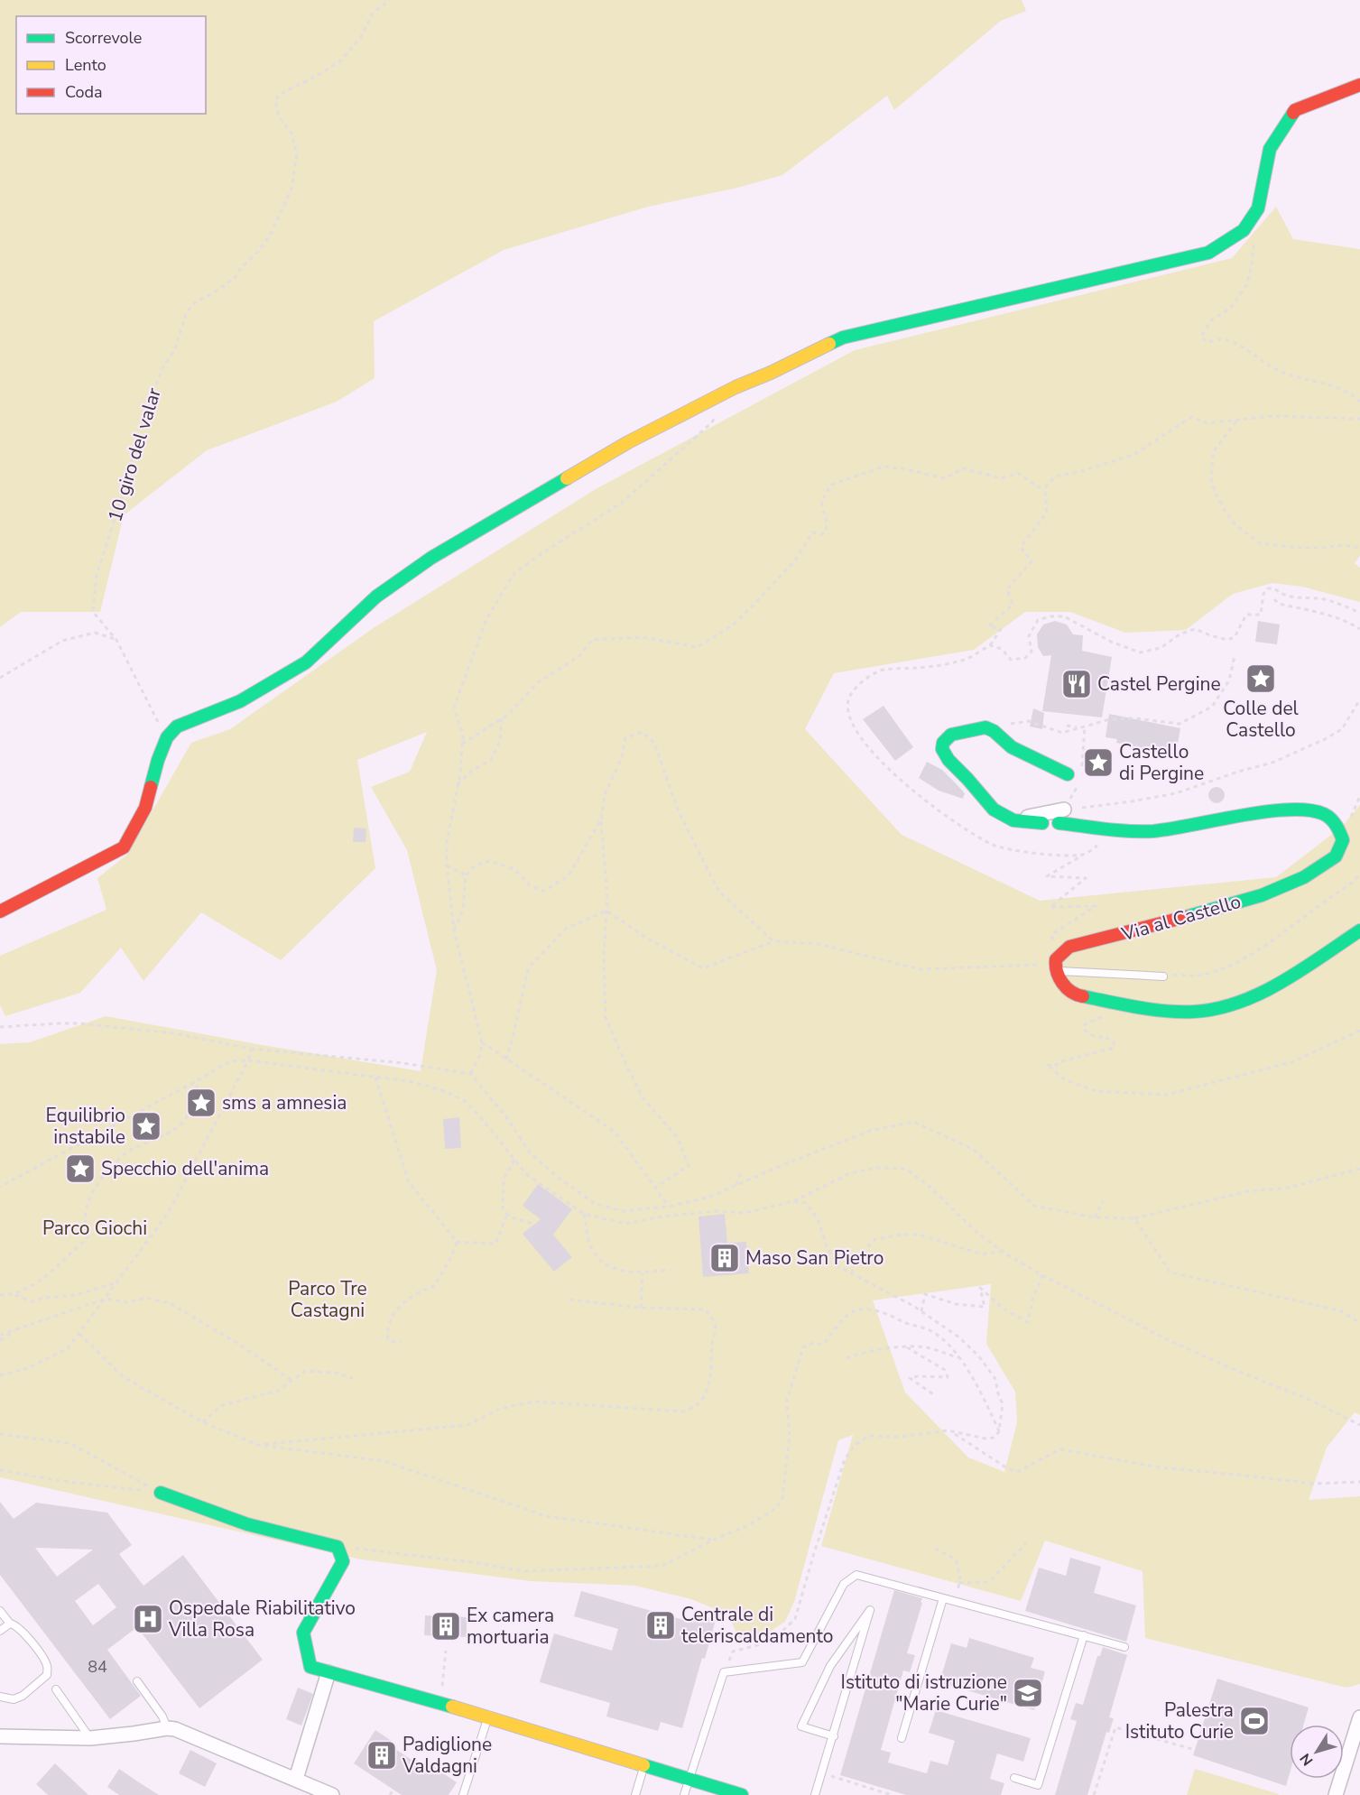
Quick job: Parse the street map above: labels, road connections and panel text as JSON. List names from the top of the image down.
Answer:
{
  "streets": {
    "street": ["Via al Castello"],
    "path": ["10 giro del valar"]
  },
  "parks": ["Parco Giochi", "Parco Tre Castagni"],
  "places": {
    "place": [
      "Colle del Castello",
      "Castello di Pergine",
      "sms a amnesia",
      "Equilibrio instabile",
      "Specchio dell'anima"
    ],
    "restaurant": ["Castel Pergine"],
    "building": [
      "Maso San Pietro",
      "Centrale di teleriscaldamento",
      "Ex camera mortuaria",
      "Padiglione Valdagni"
    ],
    "hospital": ["Ospedale Riabilitativo Villa Rosa"],
    "school or university": ["Istituto di istruzione \"Marie Curie\""],
    "sports": ["Palestra Istituto Curie"]
  },
  "house_numbers": ["84"],
  "legend": ["Scorrevole", "Lento", "Coda"],
  "north": "bottom left"
}
